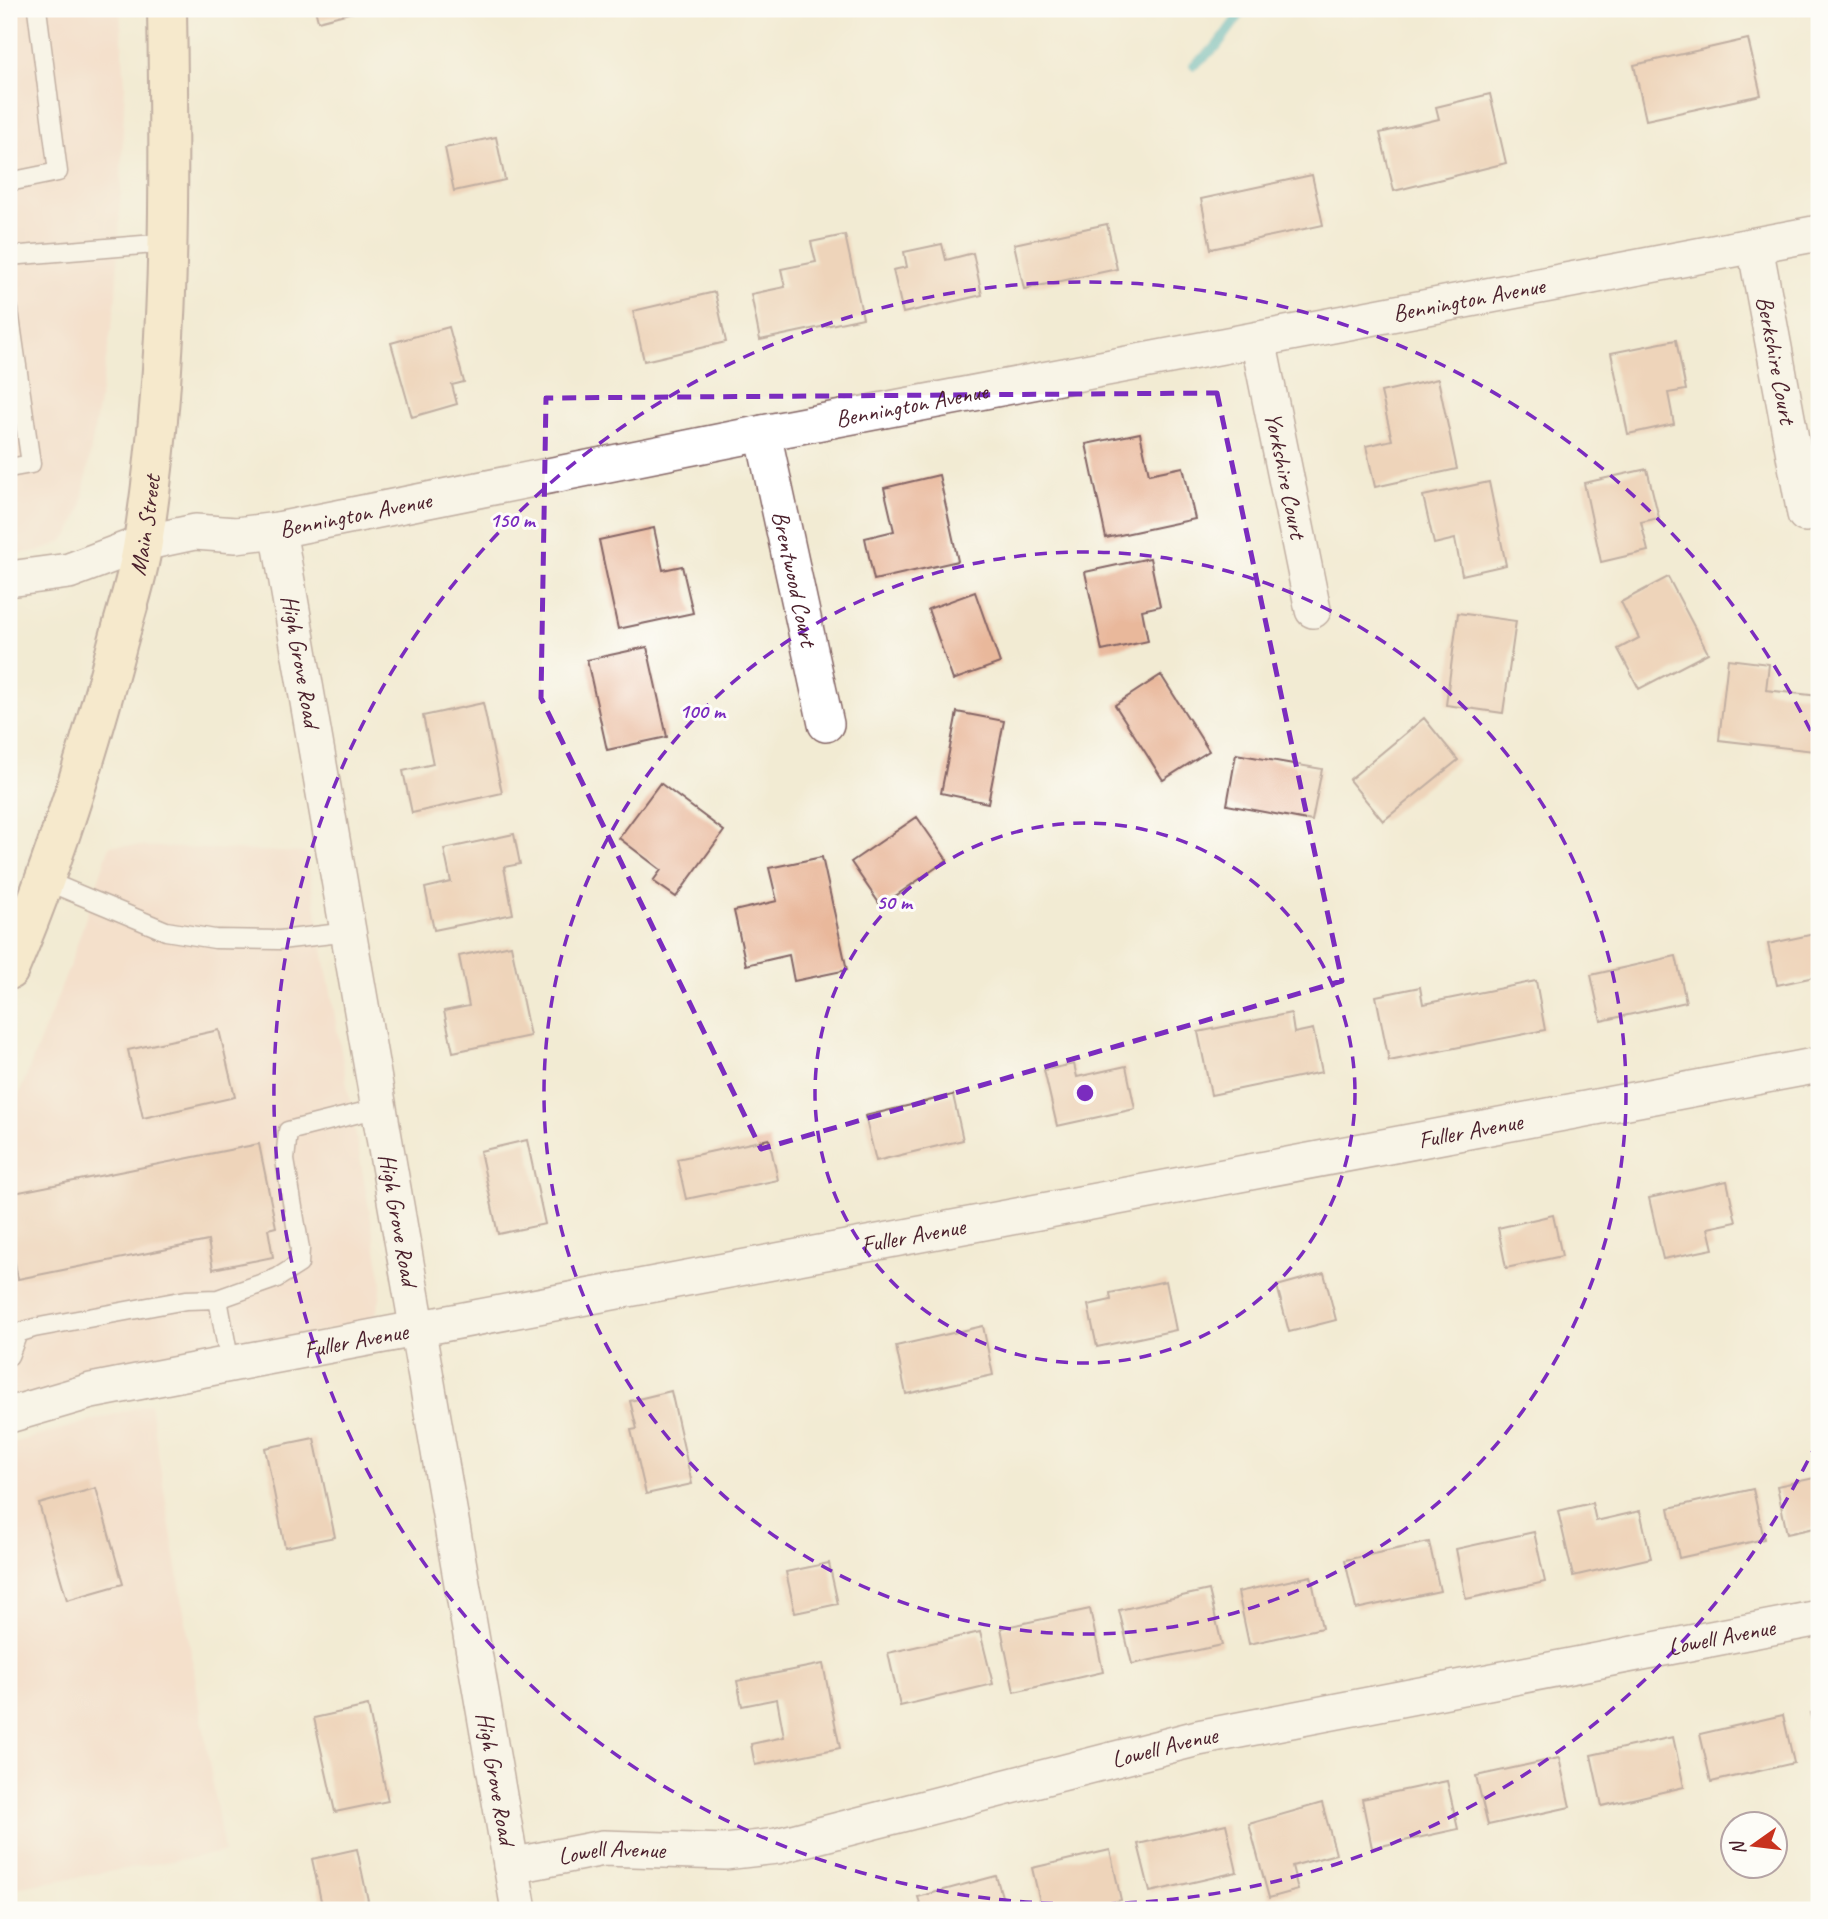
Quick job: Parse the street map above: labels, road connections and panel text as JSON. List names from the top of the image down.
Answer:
{
  "streets": {
    "main road": ["Main Street"],
    "street": [
      "Bennington Avenue",
      "Berkshire Court",
      "Yorkshire Court",
      "Brentwood Court",
      "High Grove Road",
      "Fuller Avenue",
      "Lowell Avenue"
    ]
  },
  "crossings": [
    ["Bennington Avenue", "Berkshire Court"],
    ["Bennington Avenue", "Yorkshire Court"],
    ["Bennington Avenue", "Main Street"],
    ["Bennington Avenue", "Brentwood Court"],
    ["Bennington Avenue", "High Grove Road"],
    ["High Grove Road", "Fuller Avenue"],
    ["High Grove Road", "Lowell Avenue"]
  ],
  "north": "left",
  "rings": ["150 m", "100 m", "50 m"]
}
